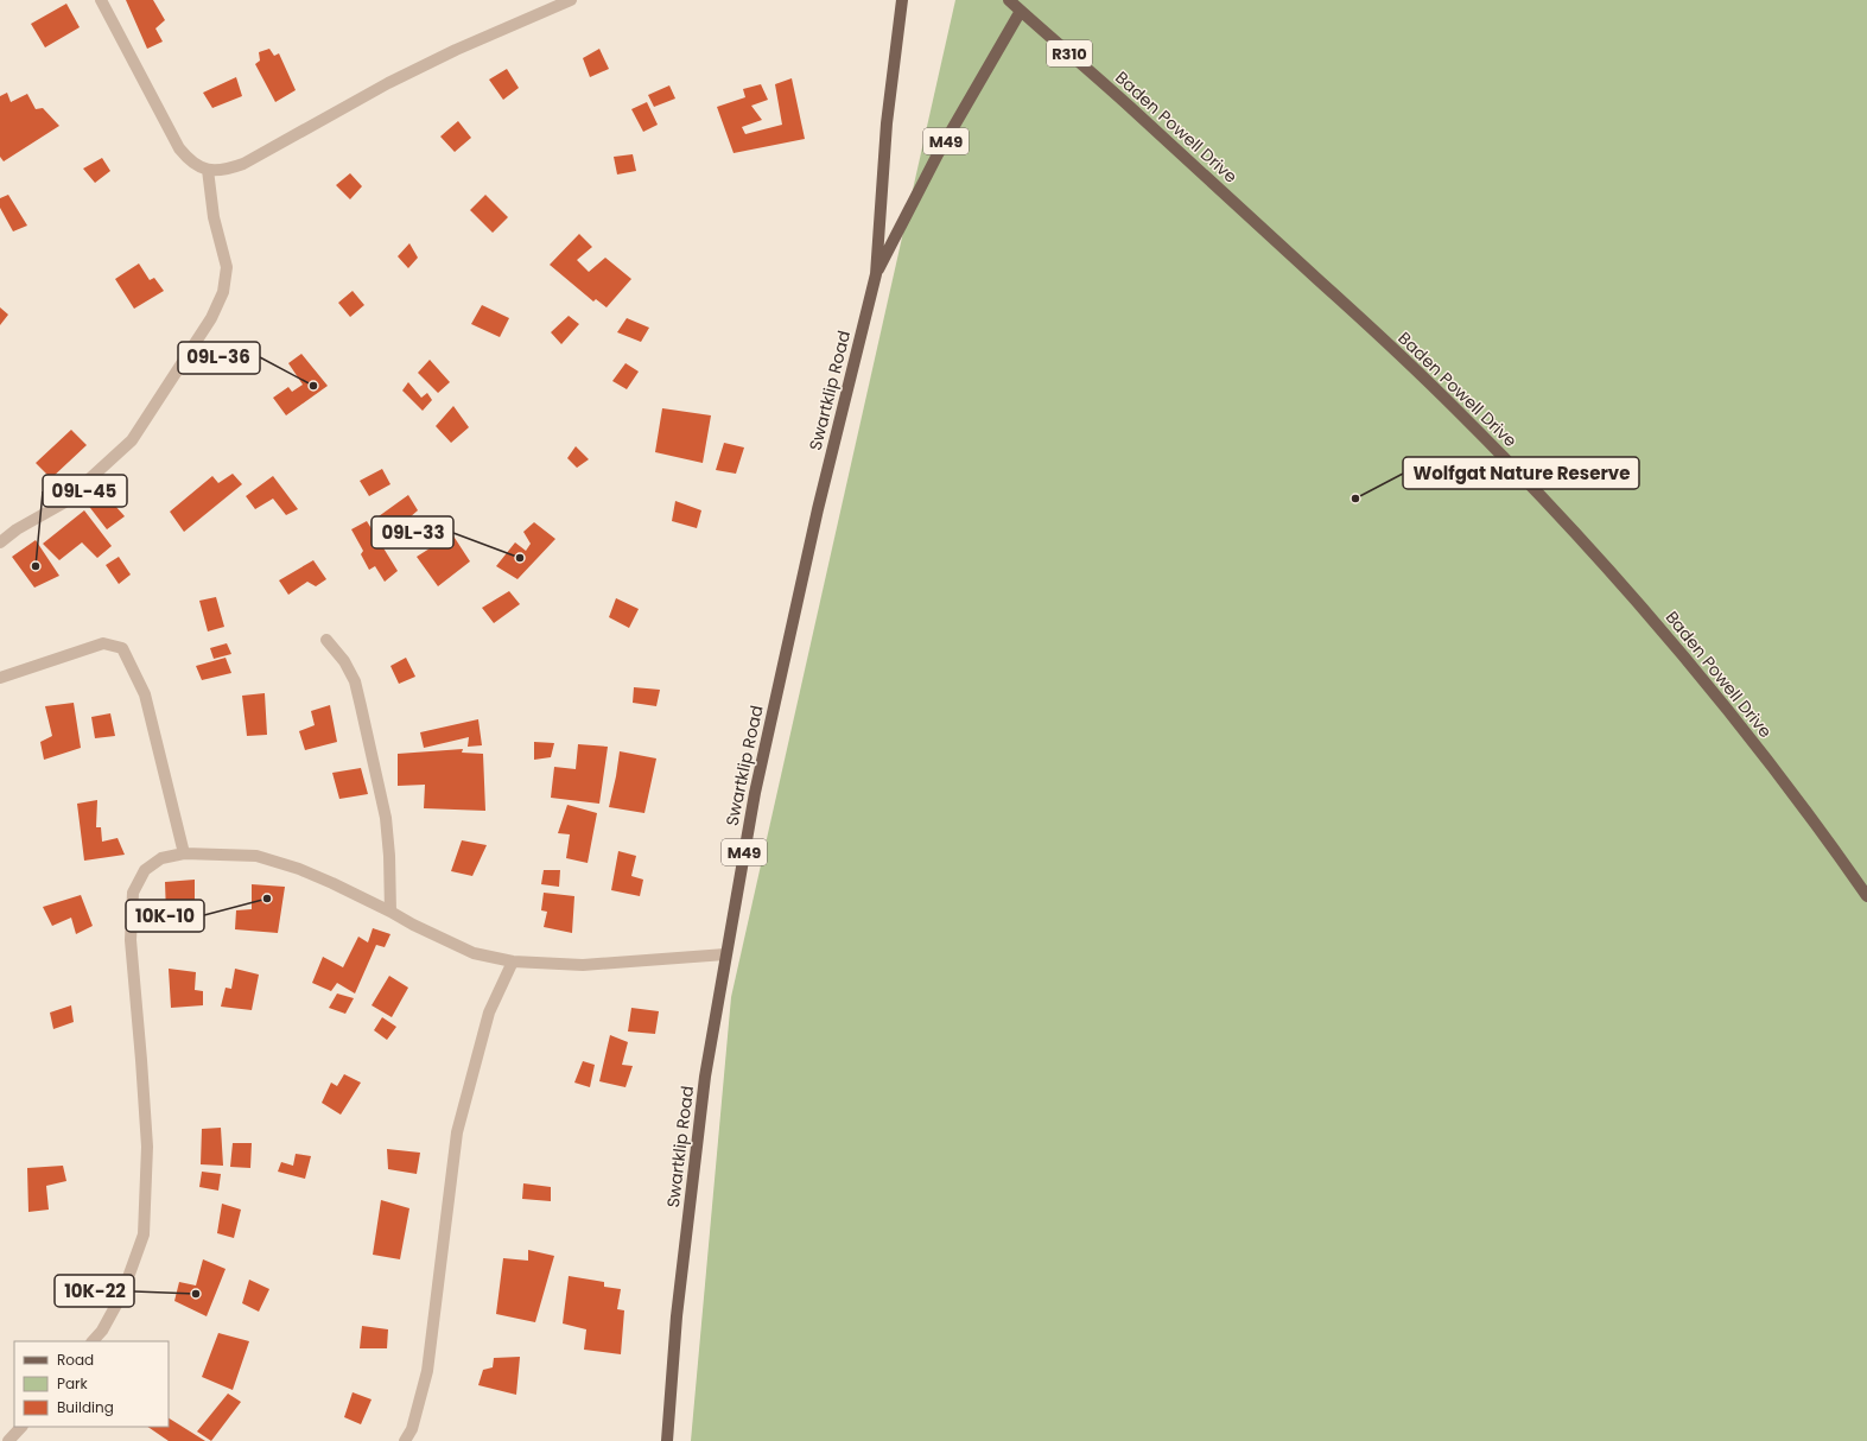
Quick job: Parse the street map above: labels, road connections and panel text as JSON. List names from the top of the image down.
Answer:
{
  "streets": {
    "main road": [
      "R310",
      "Baden Powell Drive",
      "M49",
      "Swartklip Road"
    ]
  },
  "crossings": [
    ["Baden Powell Drive", "Swartklip Road"]
  ],
  "places": [
    "09L-36",
    "Wolfgat Nature Reserve",
    "09L-33",
    "09L-45",
    "10K-10",
    "10K-22"
  ],
  "legend": ["Road", "Park", "Building"]
}
